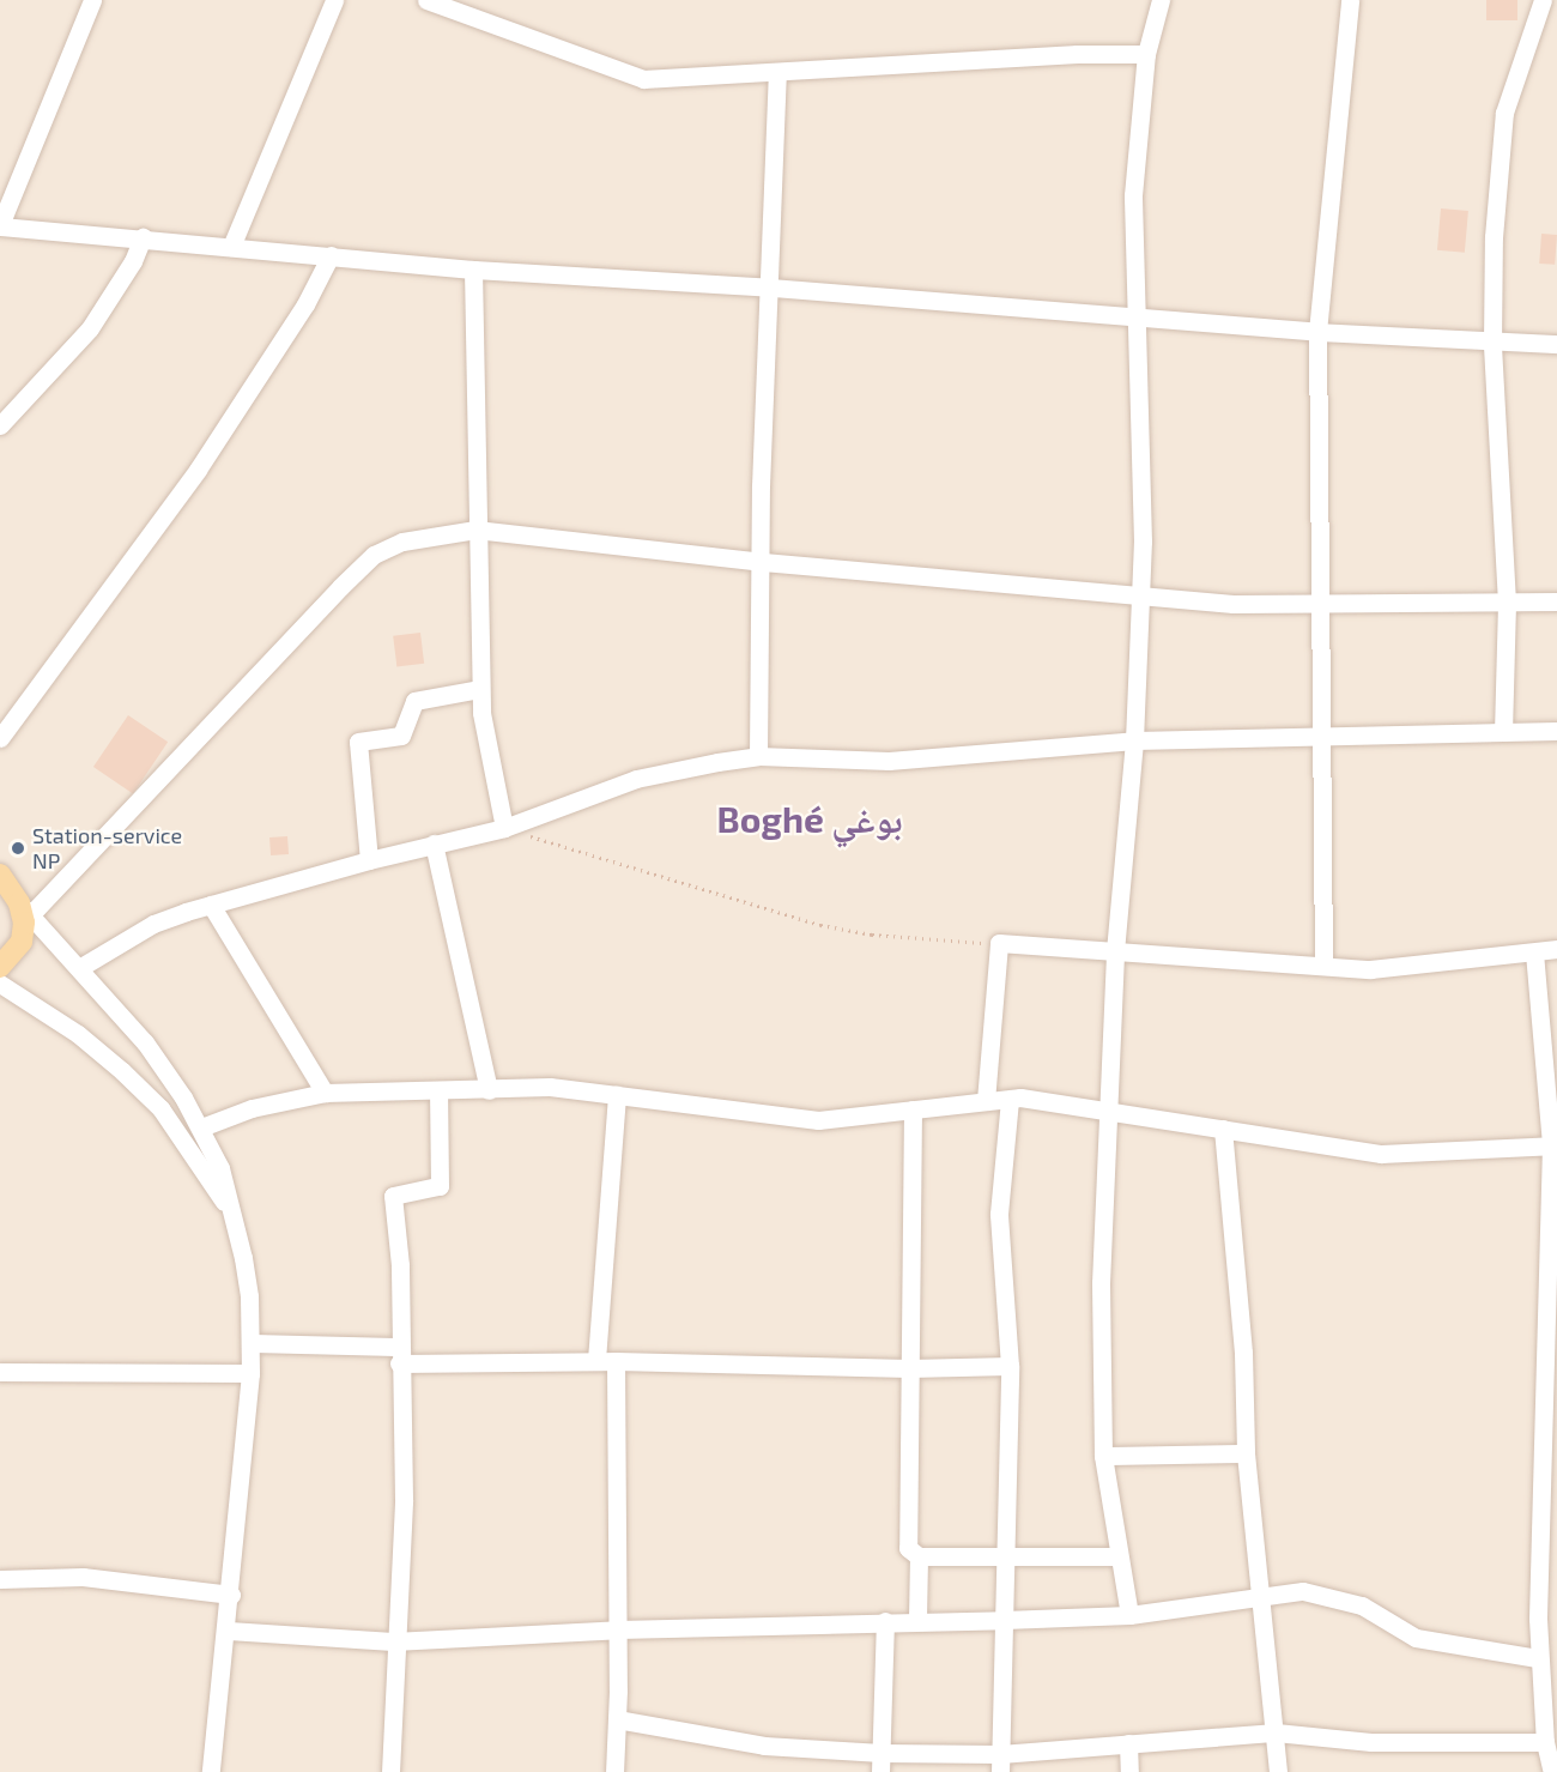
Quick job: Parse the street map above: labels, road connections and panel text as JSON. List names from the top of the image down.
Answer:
{
  "districts": ["Boghé بوغي"],
  "places": ["Station-service NP"]
}
